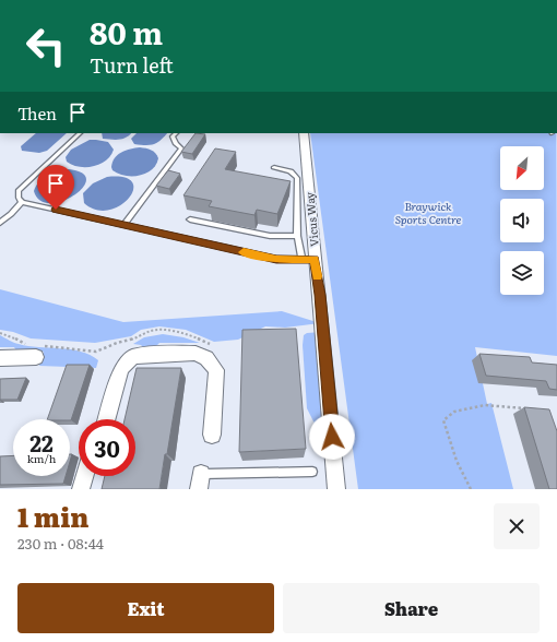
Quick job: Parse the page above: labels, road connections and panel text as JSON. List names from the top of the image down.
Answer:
{
  "streets": {
    "street": ["Vicus Way"]
  },
  "parks": ["Braywick Sports Centre"],
  "north": "bottom left",
  "page": {
    "turn": ["80 m", "Turn left"],
    "then": "Then",
    "speed": "22 km/h",
    "limit": "30",
    "heading": ["1 min", "230 m · 08:44"],
    "buttons": ["Exit", "Share"]
  }
}
